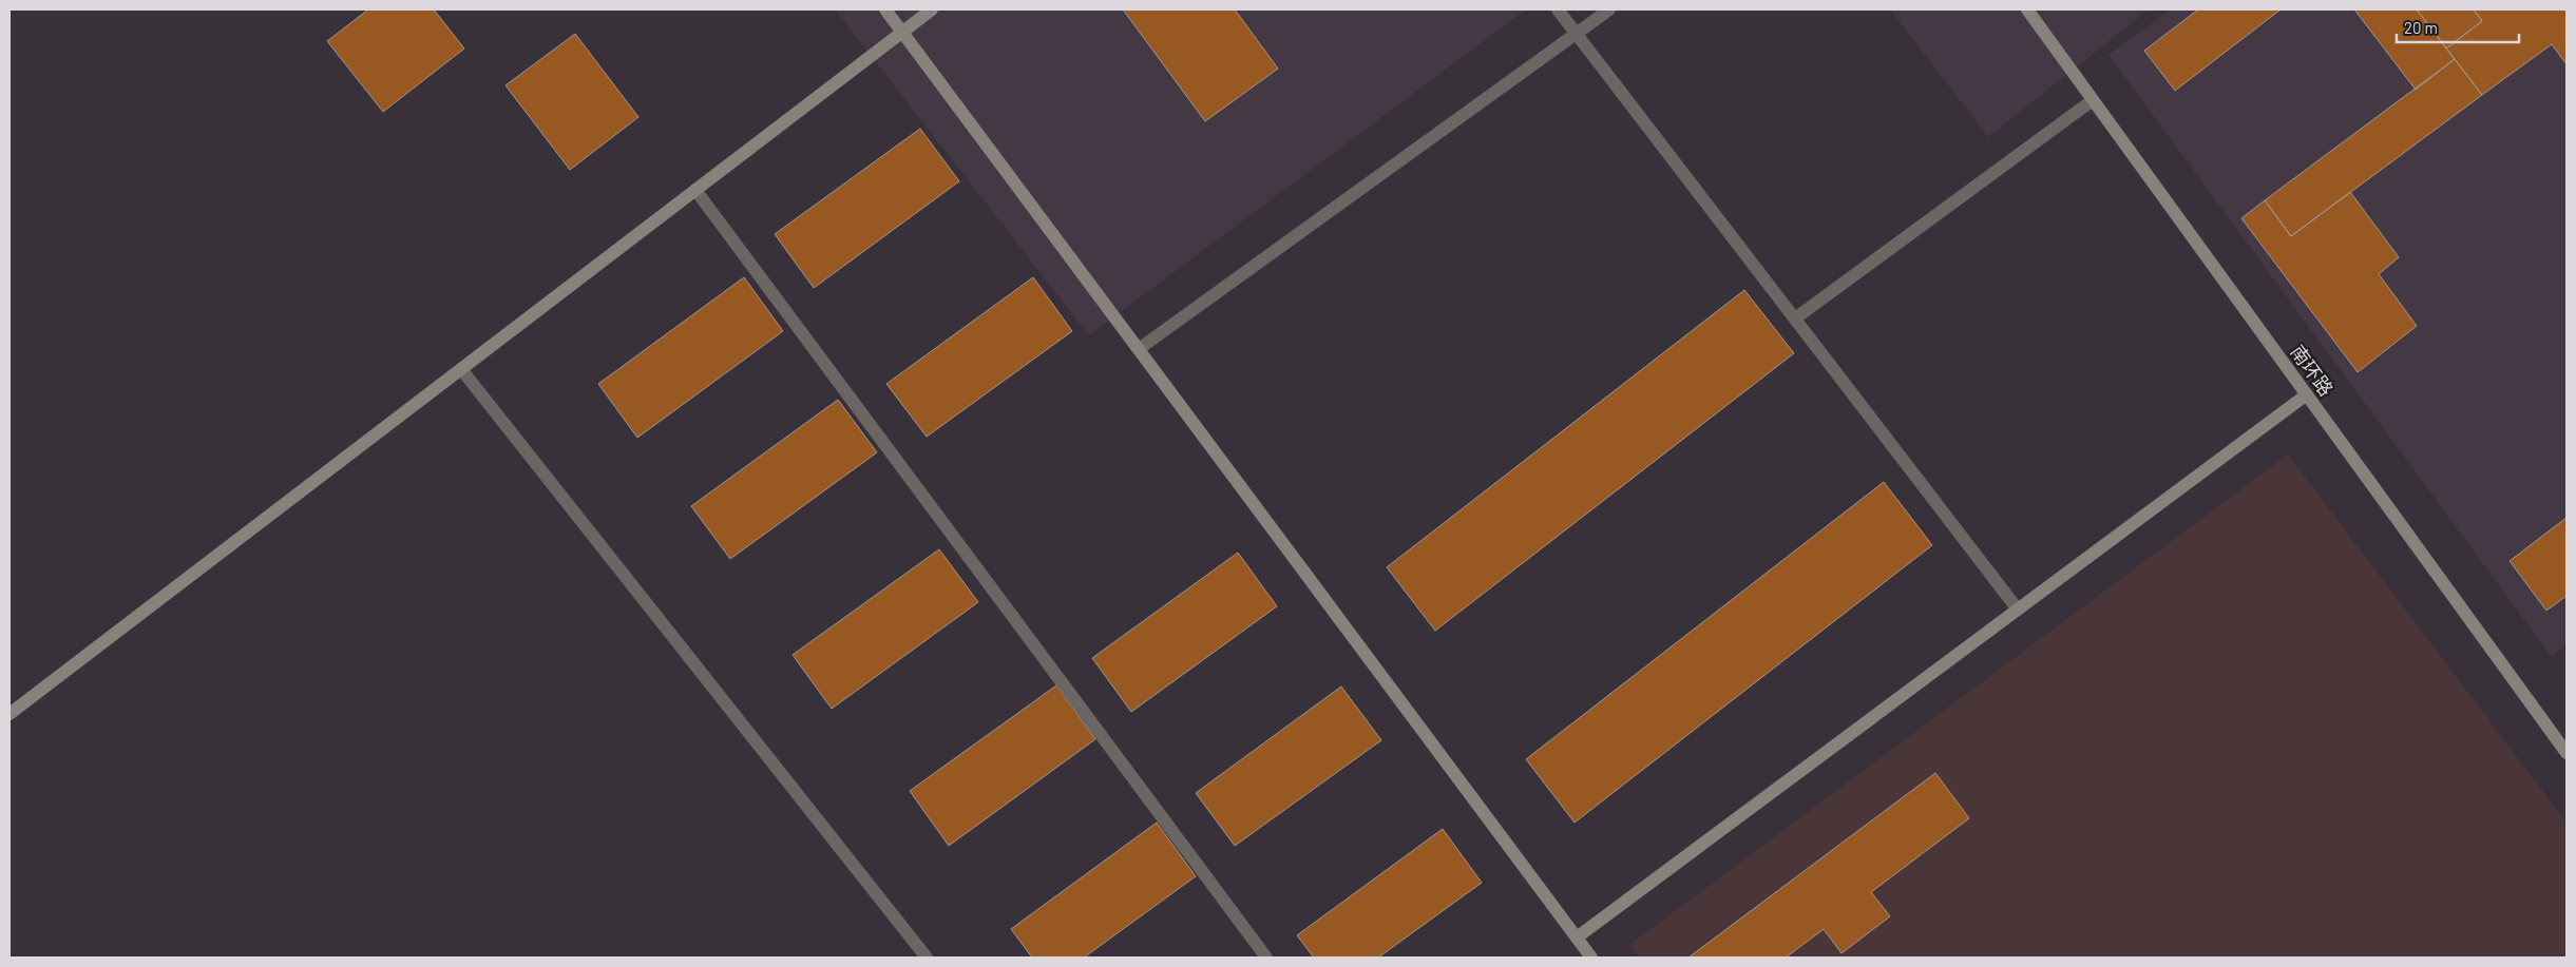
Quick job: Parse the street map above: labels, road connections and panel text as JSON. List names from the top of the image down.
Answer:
{
  "streets": {
    "main road": ["南环路"]
  },
  "scale_bar": "20 m"
}
